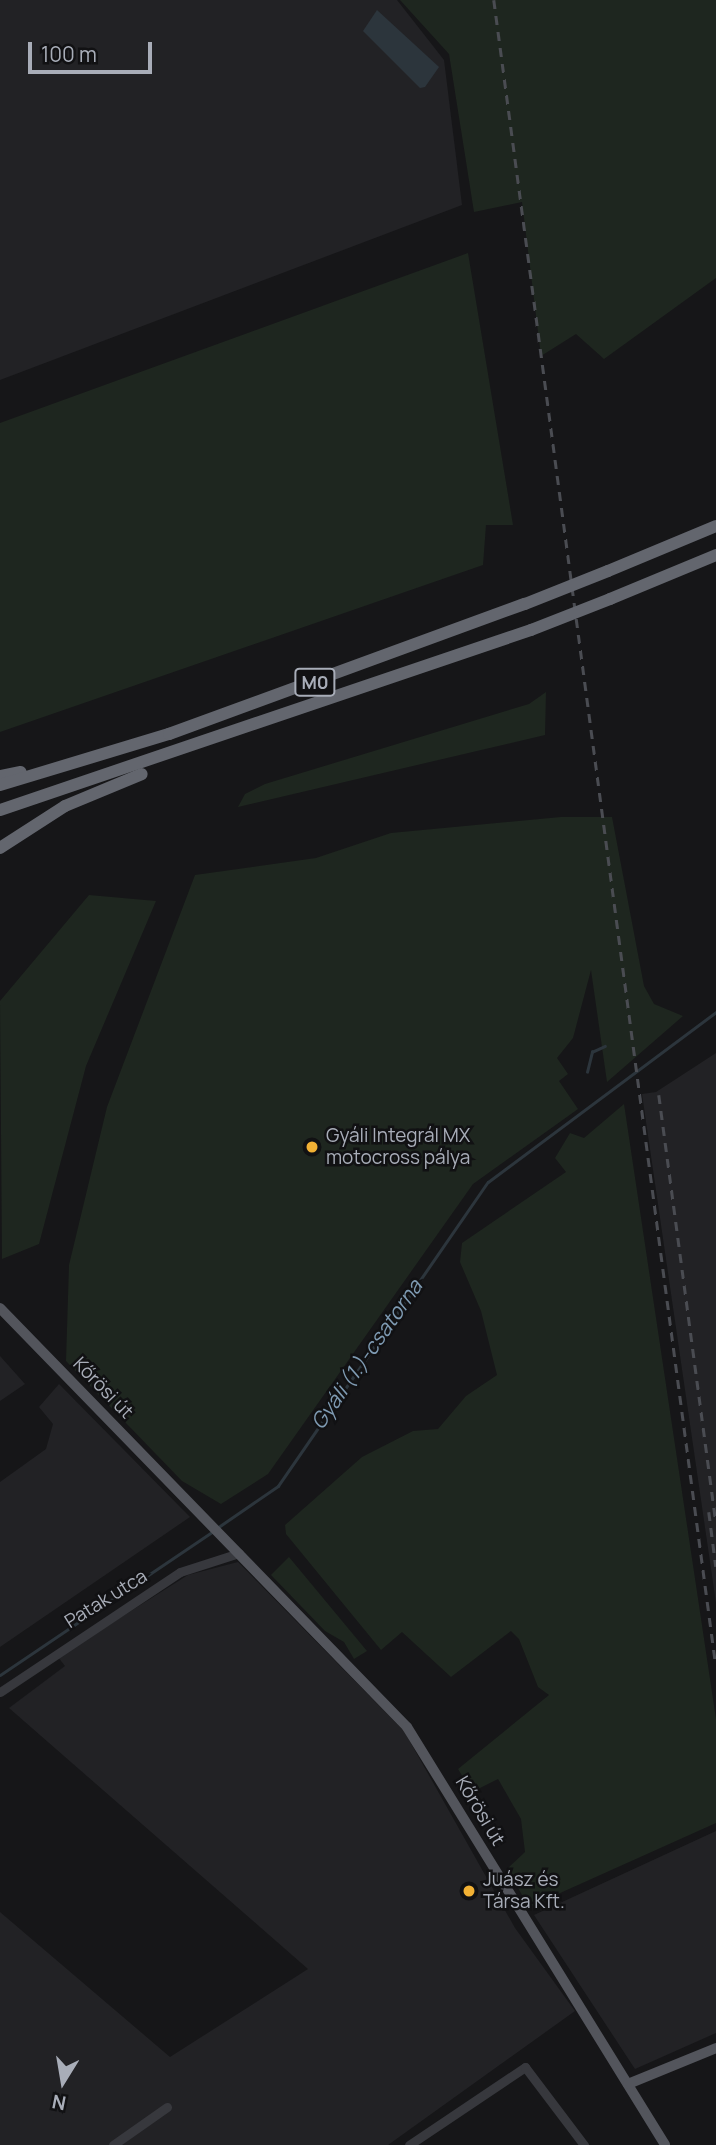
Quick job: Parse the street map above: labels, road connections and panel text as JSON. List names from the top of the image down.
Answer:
{
  "streets": {
    "highway": ["M0"],
    "main road": ["Kőrösi út"],
    "street": ["Patak utca"]
  },
  "crossings": [
    ["Kőrösi út", "Patak utca"]
  ],
  "water": ["Gyáli (1.)-csatorna"],
  "places": ["Gyáli Integrál MX motocross pálya", "Juász és Társa Kft."],
  "scale_bar": "100 m",
  "north": "bottom"
}
